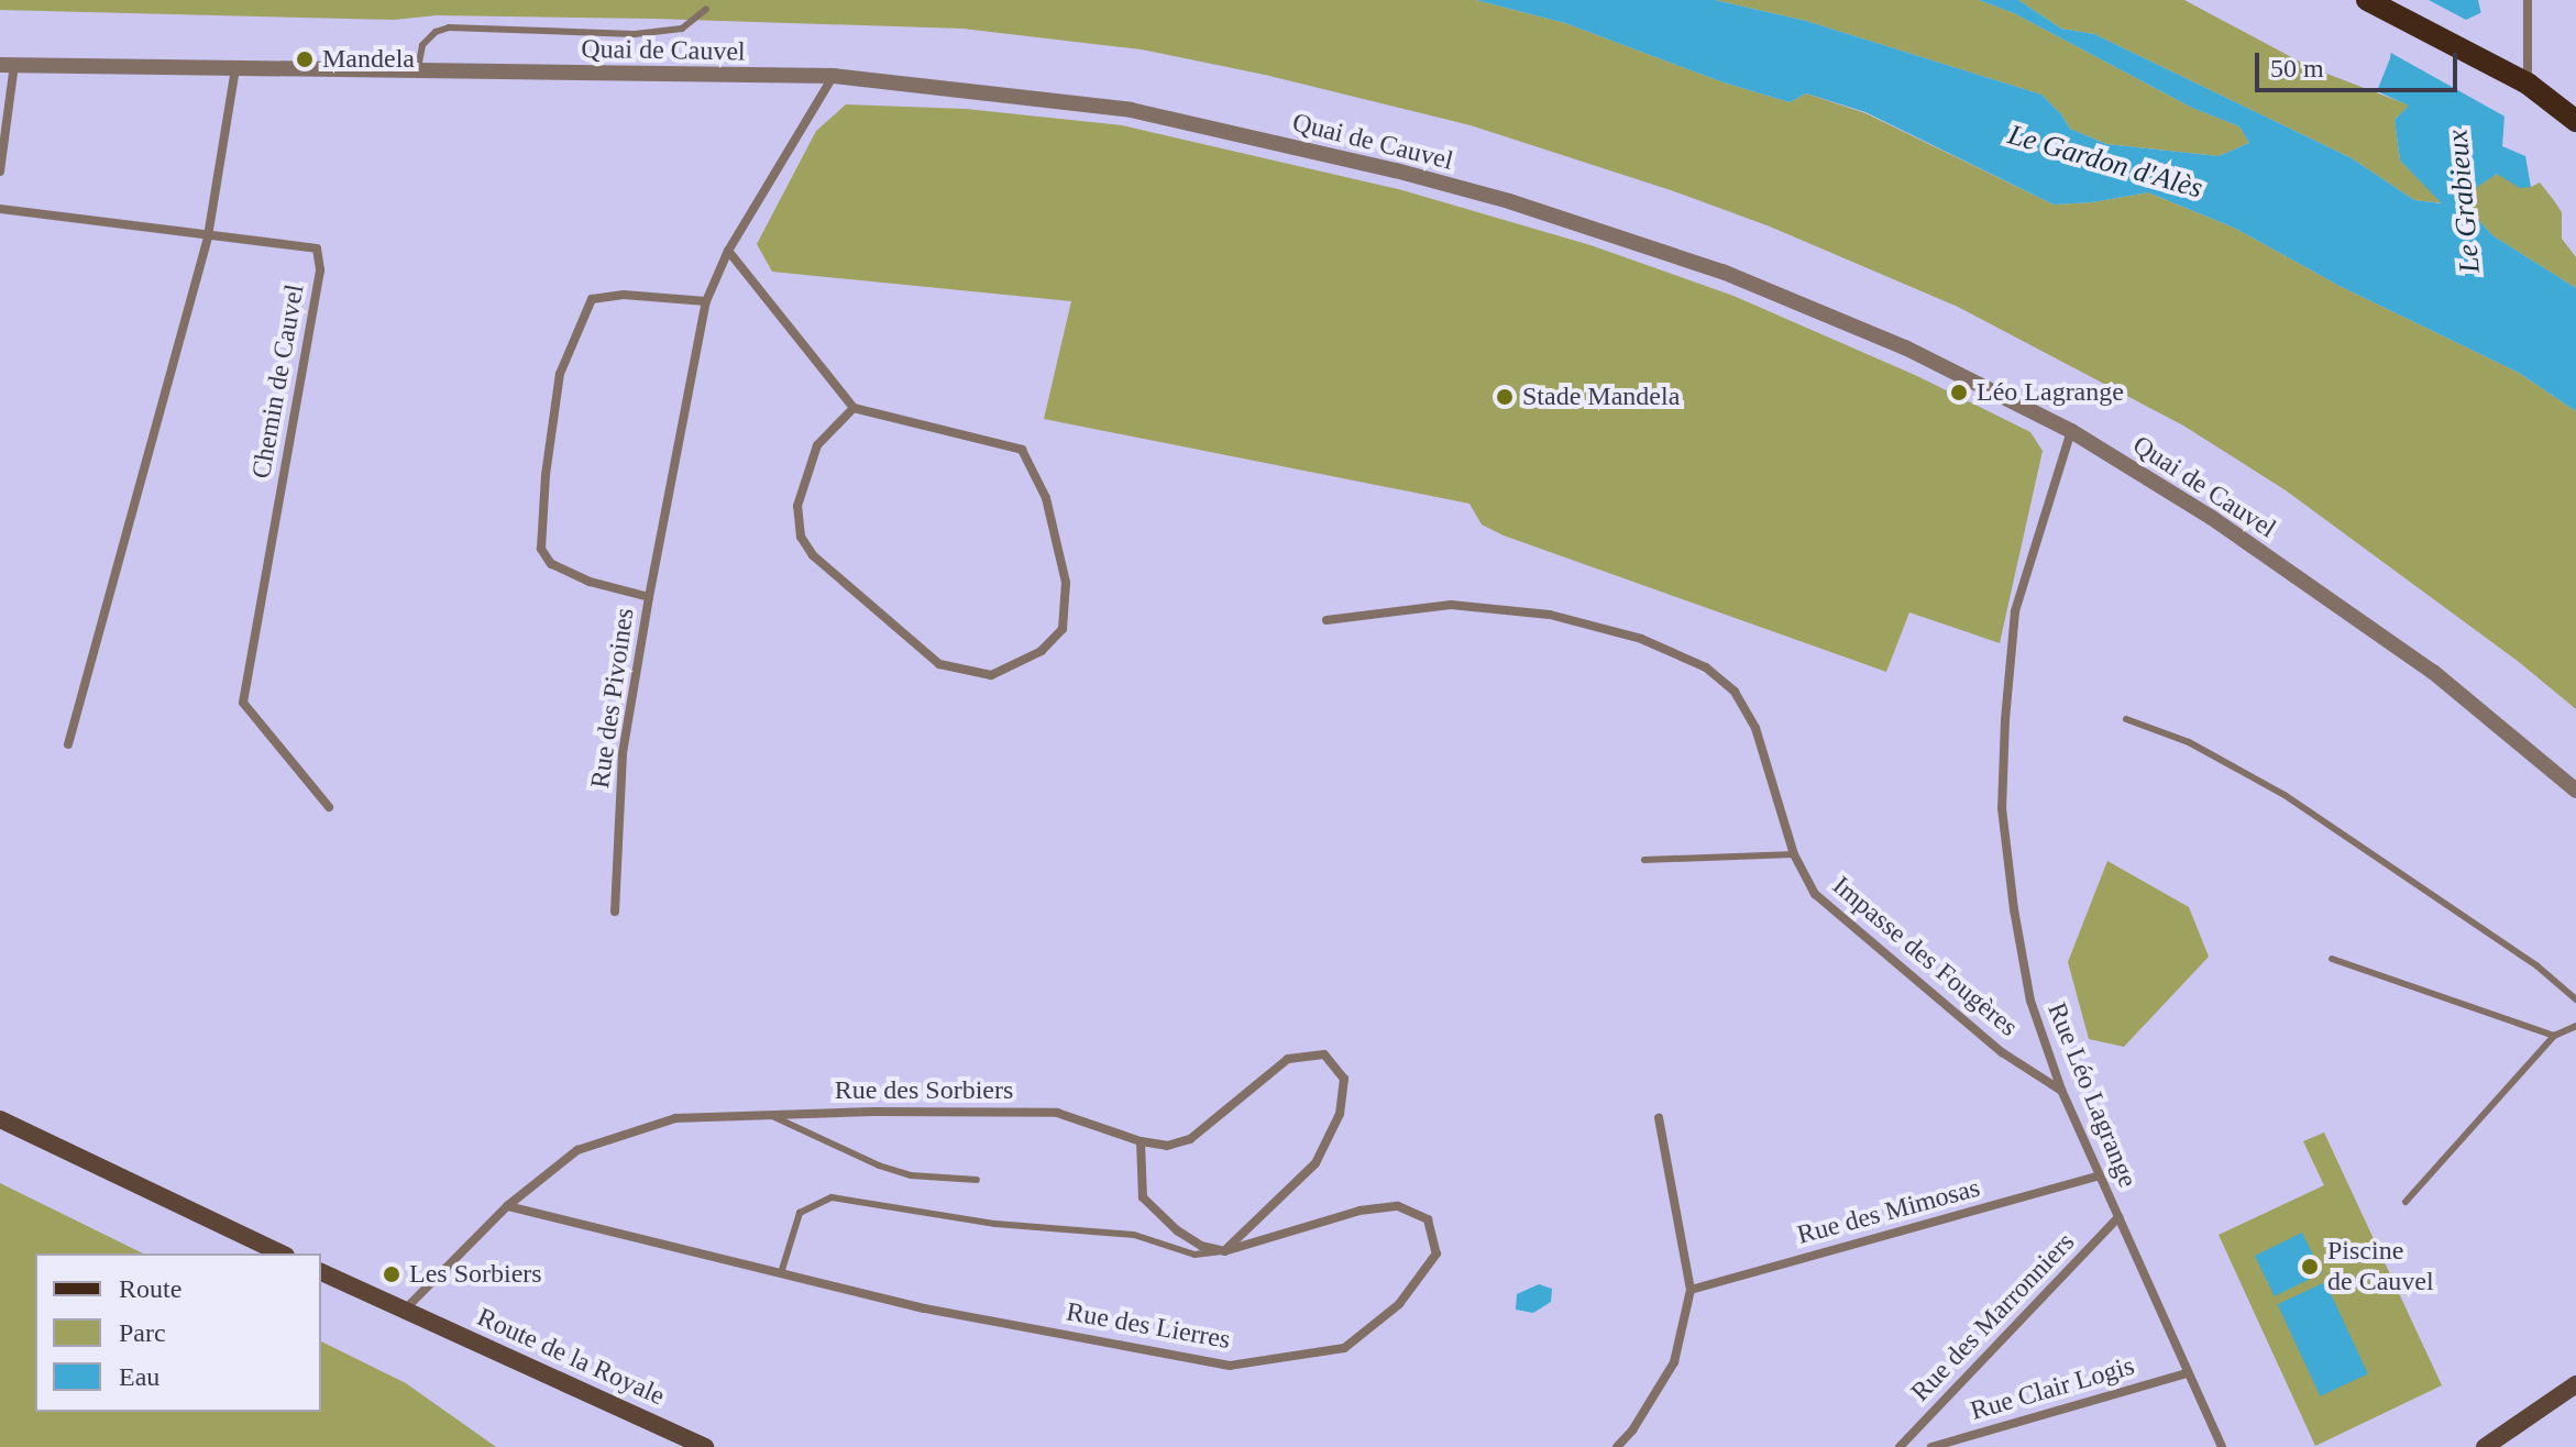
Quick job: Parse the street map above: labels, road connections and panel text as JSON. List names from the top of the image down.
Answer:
{
  "streets": {
    "main road": ["Route de la Royale"],
    "street": [
      "Quai de Cauvel",
      "Chemin de Cauvel",
      "Rue des Pivoines",
      "Impasse des Fougères",
      "Rue des Sorbiers",
      "Rue Léo Lagrange",
      "Rue des Mimosas",
      "Rue des Marronniers",
      "Rue des Lierres",
      "Rue Clair Logis"
    ]
  },
  "crossings": [
    ["Quai de Cauvel", "Rue des Pivoines"],
    ["Quai de Cauvel", "Rue Léo Lagrange"],
    ["Impasse des Fougères", "Rue Léo Lagrange"],
    ["Rue des Sorbiers", "Rue des Lierres"],
    ["Rue des Sorbiers", "Route de la Royale"],
    ["Rue Léo Lagrange", "Rue des Mimosas"],
    ["Rue Léo Lagrange", "Rue des Marronniers"],
    ["Rue Léo Lagrange", "Rue Clair Logis"]
  ],
  "water": ["Le Gardon d'Alès", "Le Grabieux"],
  "places": [
    "Mandela",
    "Léo Lagrange",
    "Stade Mandela",
    "Piscine de Cauvel",
    "Les Sorbiers"
  ],
  "legend": ["Route", "Parc", "Eau"],
  "scale_bar": "50 m"
}
